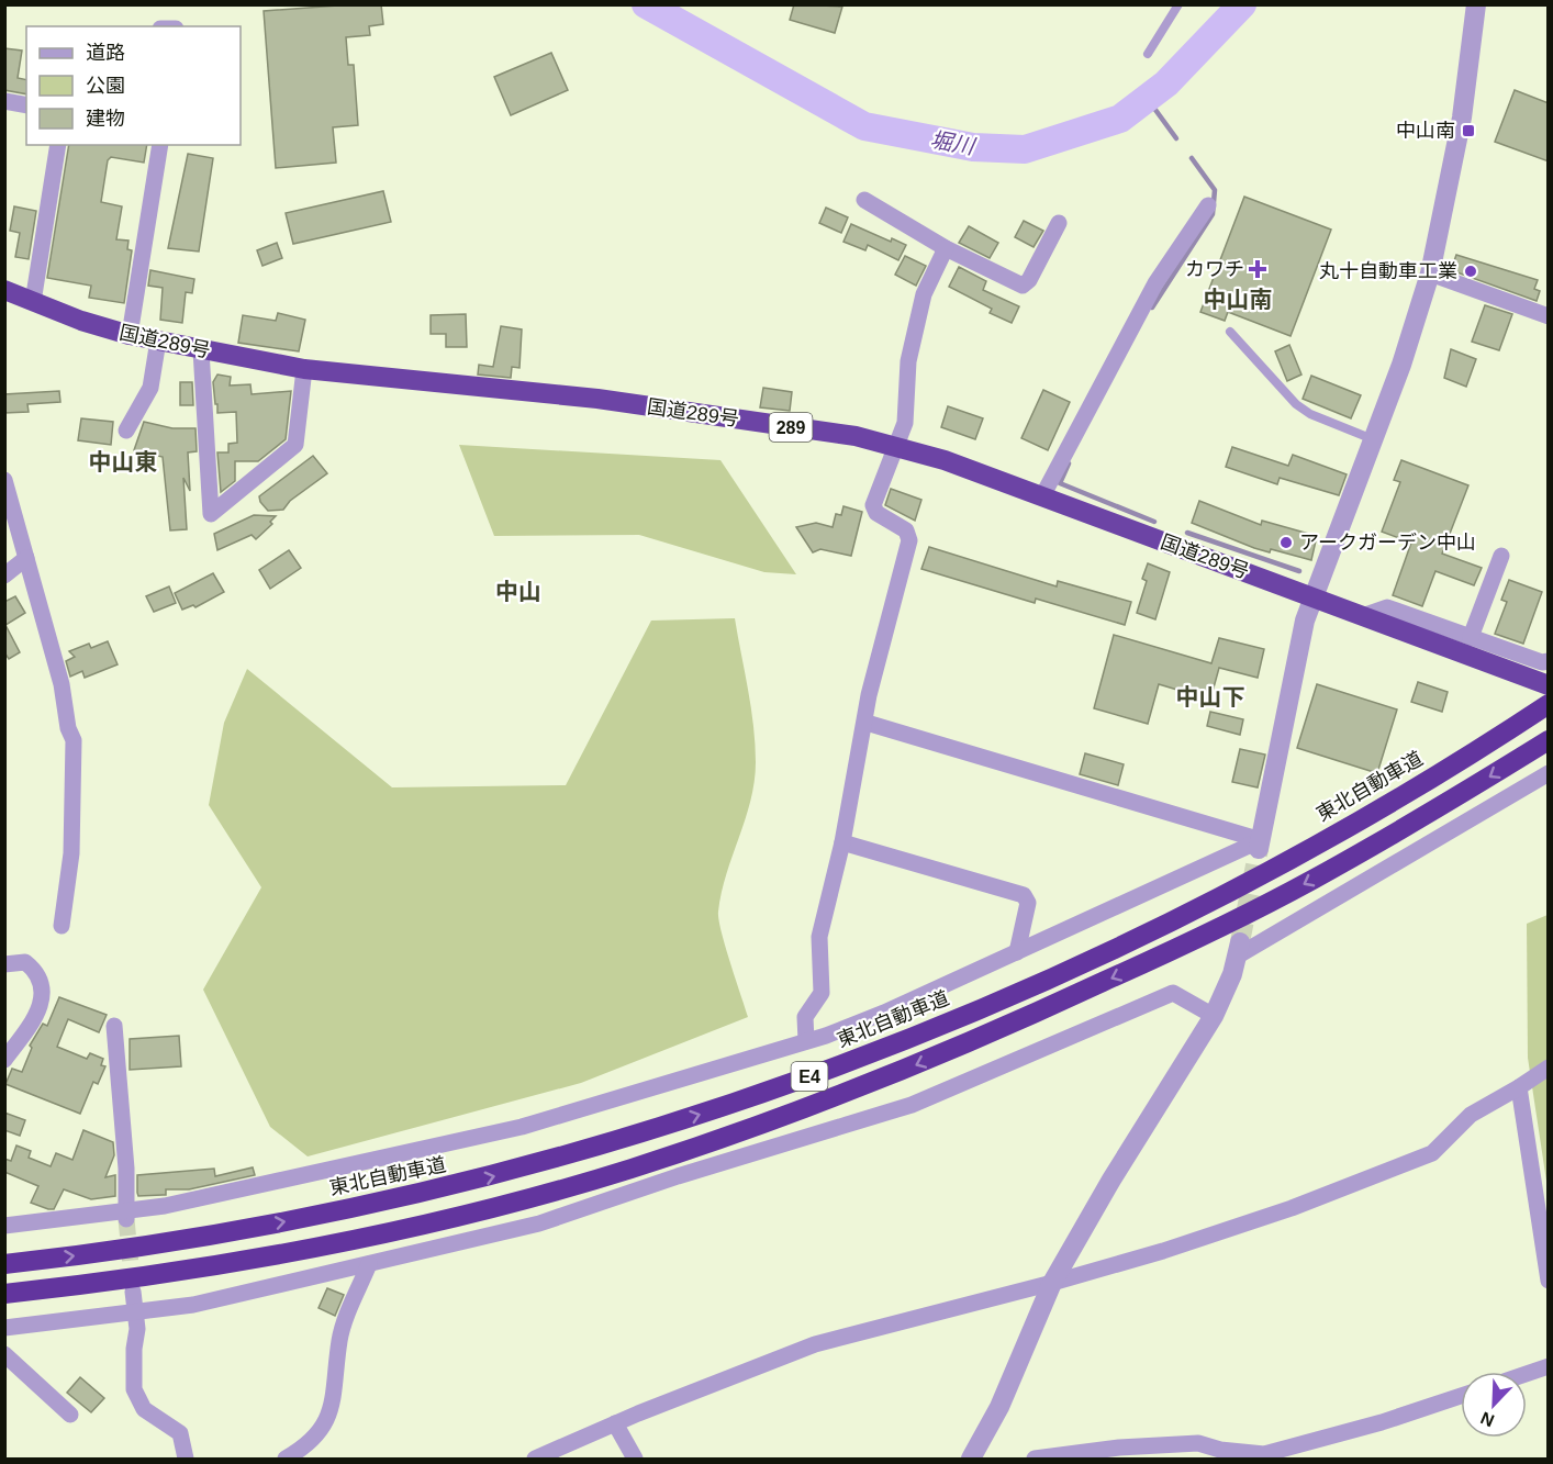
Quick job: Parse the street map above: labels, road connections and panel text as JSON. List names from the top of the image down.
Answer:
{
  "streets": {
    "highway": [
      "国道289号",
      "289",
      "東北自動車道",
      "E4"
    ]
  },
  "districts": [
    "中山南",
    "中山東",
    "中山",
    "中山下"
  ],
  "water": ["堀川"],
  "places": {
    "transit": ["中山南"],
    "health": ["カワチ"],
    "other": ["丸十自動車工業", "アークガーデン中山"]
  },
  "legend": ["道路", "公園", "建物"],
  "north": "bottom left"
}
